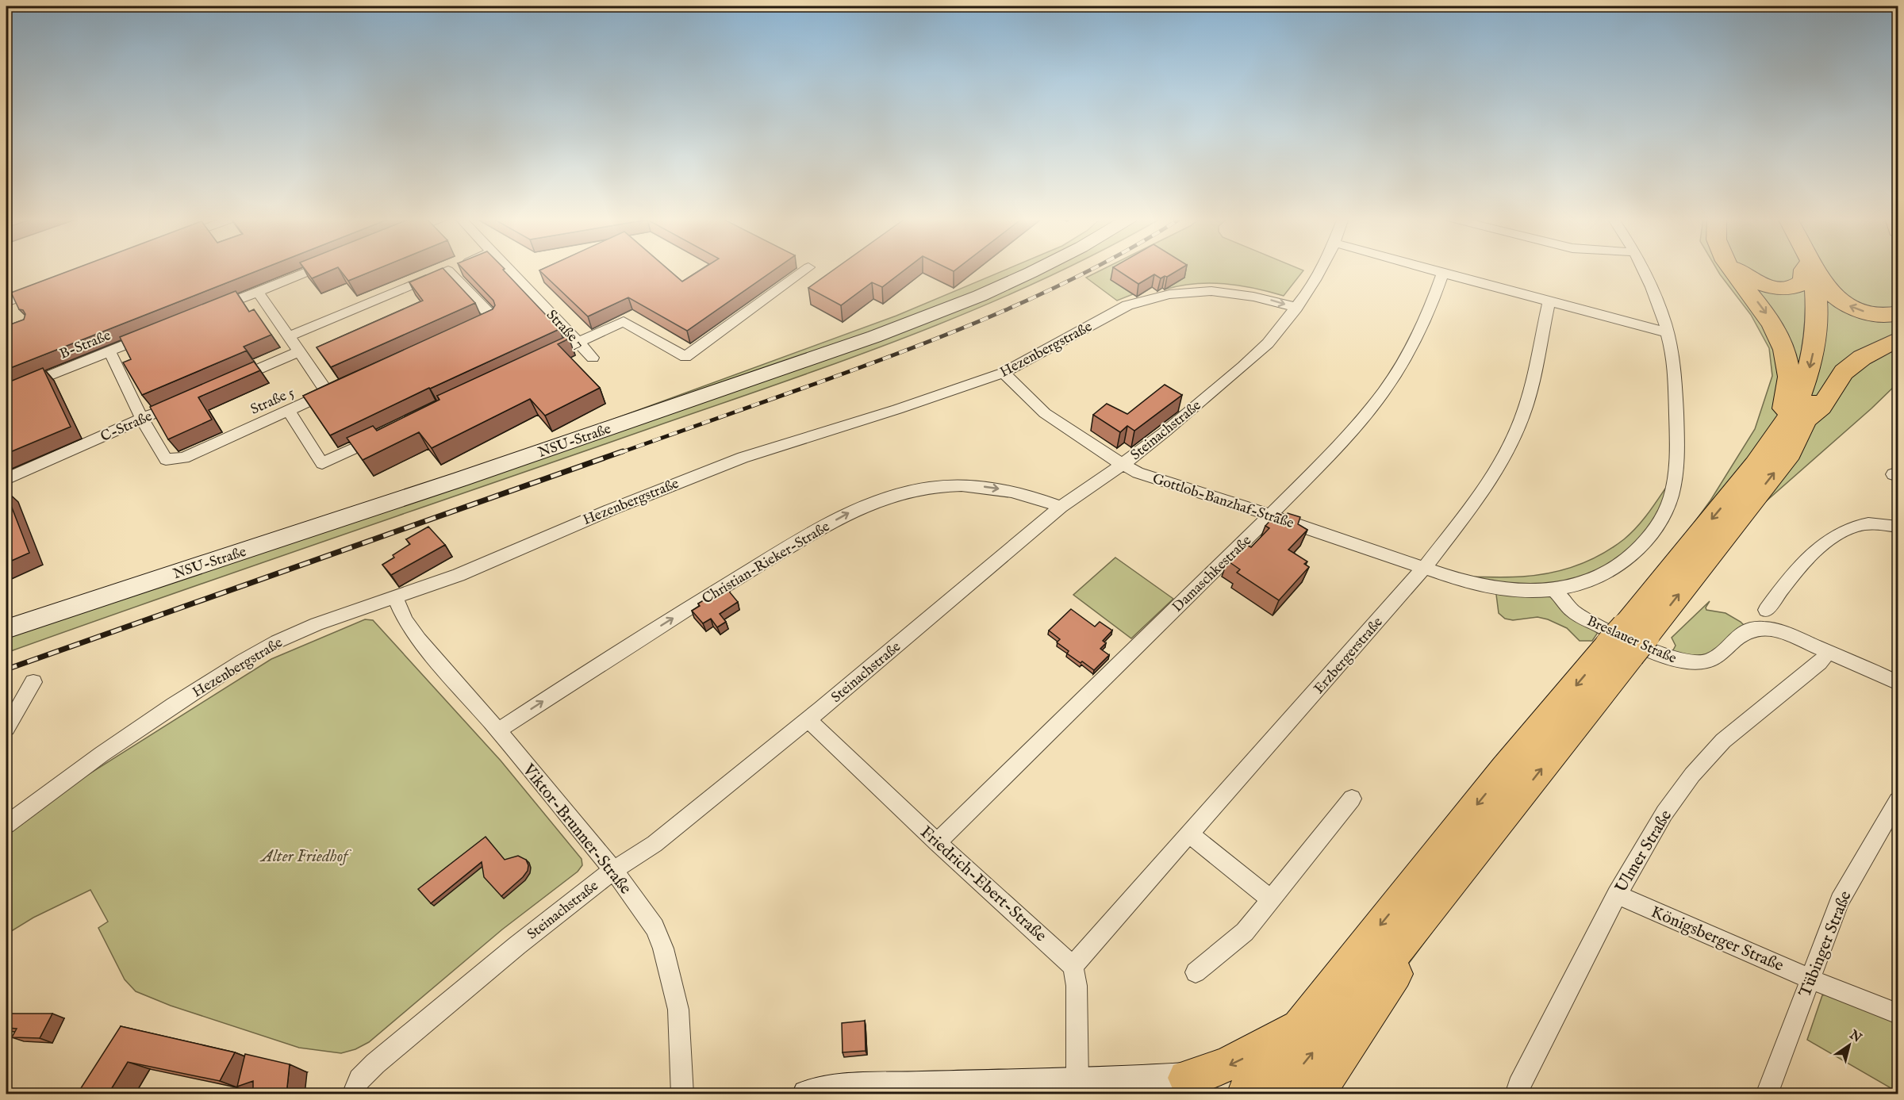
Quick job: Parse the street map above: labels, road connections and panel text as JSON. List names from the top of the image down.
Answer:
{
  "streets": {
    "main road": ["NSU-Straße"],
    "street": [
      "Straße 7",
      "B-Straße",
      "Hezenbergstraße",
      "Straße 5",
      "C-Straße",
      "Steinachstraße",
      "Gottlob-Banzhaf-Straße",
      "Christian-Rieker-Straße",
      "Damaschkestraße",
      "Breslauer Straße",
      "Erzbergerstraße",
      "Viktor-Brunner-Straße",
      "Ulmer Straße",
      "Friedrich-Ebert-Straße",
      "Königsberger Straße",
      "Tübinger Straße"
    ]
  },
  "crossings": [
    ["B-Straße", "Straße 5"],
    ["Hezenbergstraße", "Steinachstraße"],
    ["Hezenbergstraße", "Gottlob-Banzhaf-Straße"],
    ["Hezenbergstraße", "Viktor-Brunner-Straße"],
    ["Straße 5", "C-Straße"],
    ["Steinachstraße", "Gottlob-Banzhaf-Straße"],
    ["Steinachstraße", "Christian-Rieker-Straße"],
    ["Steinachstraße", "Viktor-Brunner-Straße"],
    ["Steinachstraße", "Friedrich-Ebert-Straße"],
    ["Gottlob-Banzhaf-Straße", "Damaschkestraße"],
    ["Gottlob-Banzhaf-Straße", "Breslauer Straße"],
    ["Gottlob-Banzhaf-Straße", "Erzbergerstraße"],
    ["Christian-Rieker-Straße", "Viktor-Brunner-Straße"],
    ["Damaschkestraße", "Friedrich-Ebert-Straße"],
    ["Breslauer Straße", "Ulmer Straße"],
    ["Erzbergerstraße", "Friedrich-Ebert-Straße"],
    ["Ulmer Straße", "Königsberger Straße"],
    ["Königsberger Straße", "Tübinger Straße"]
  ],
  "one_way": ["Christian-Rieker-Straße"],
  "parks": ["Alter Friedhof"],
  "north": "top right"
}
